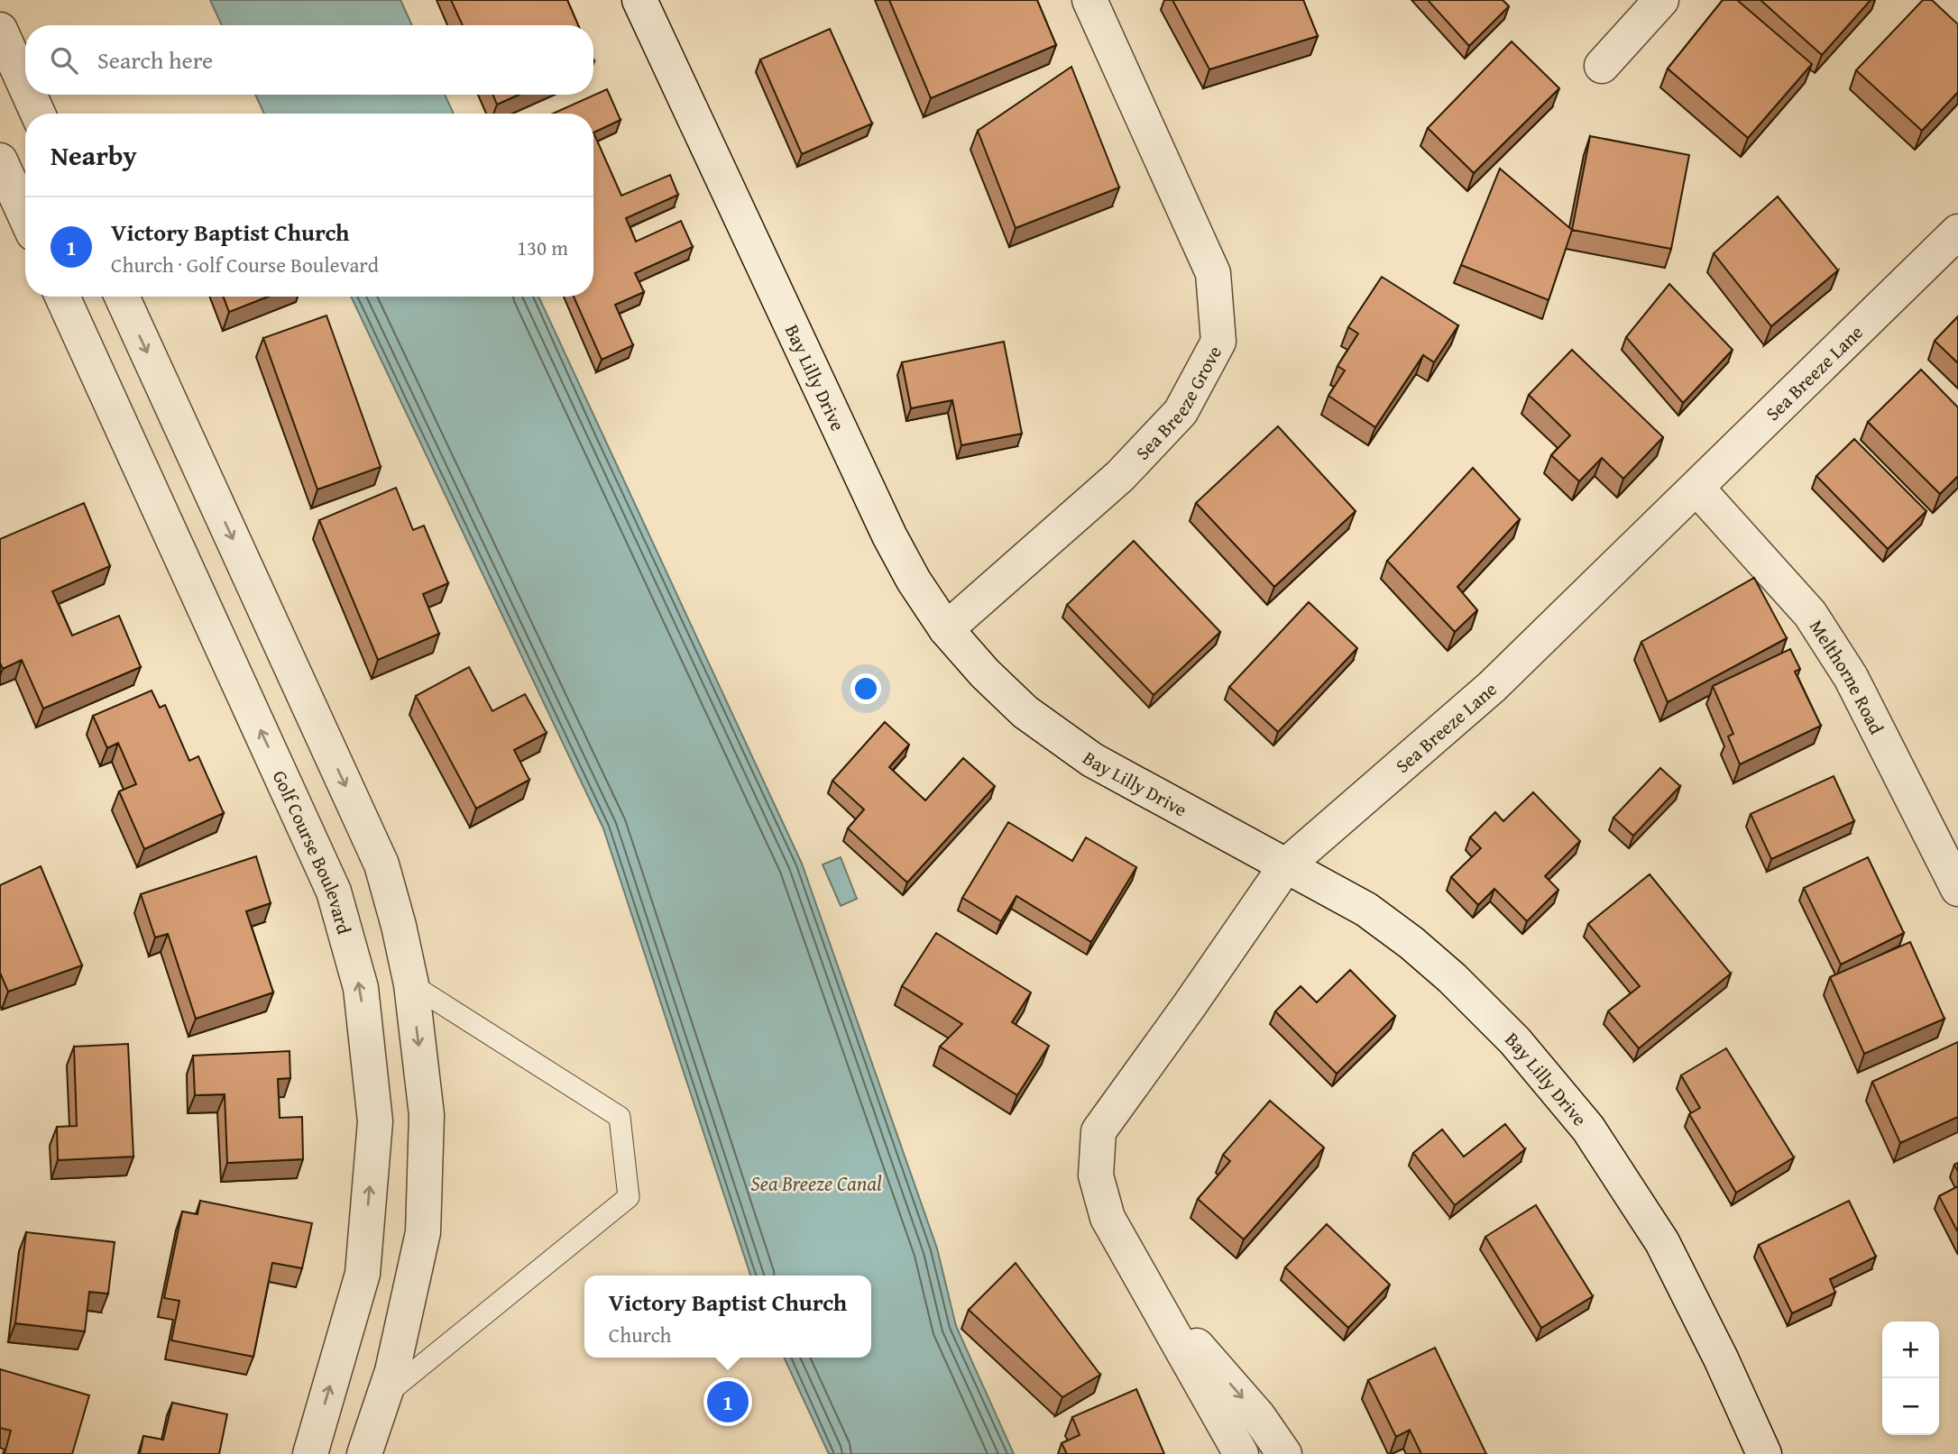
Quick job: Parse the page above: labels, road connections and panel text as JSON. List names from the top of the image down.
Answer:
{
  "streets": {
    "street": [
      "Sea Breeze Lane",
      "Bay Lilly Drive",
      "Sea Breeze Grove",
      "Melthorne Road",
      "Golf Course Boulevard"
    ]
  },
  "crossings": [
    ["Sea Breeze Lane", "Bay Lilly Drive"],
    ["Sea Breeze Lane", "Melthorne Road"],
    ["Bay Lilly Drive", "Sea Breeze Grove"]
  ],
  "water": ["Sea Breeze Canal"],
  "page": {
    "search": "Search here",
    "heading": "Nearby",
    "list": [
      {
        "mark": "1",
        "name": "Victory Baptist Church",
        "note": "Church · Golf Course Boulevard",
        "value": "130 m"
      }
    ],
    "popup": ["Victory Baptist Church", "Church"],
    "map_buttons": ["+", "−"],
    "pins": "1"
  }
}
